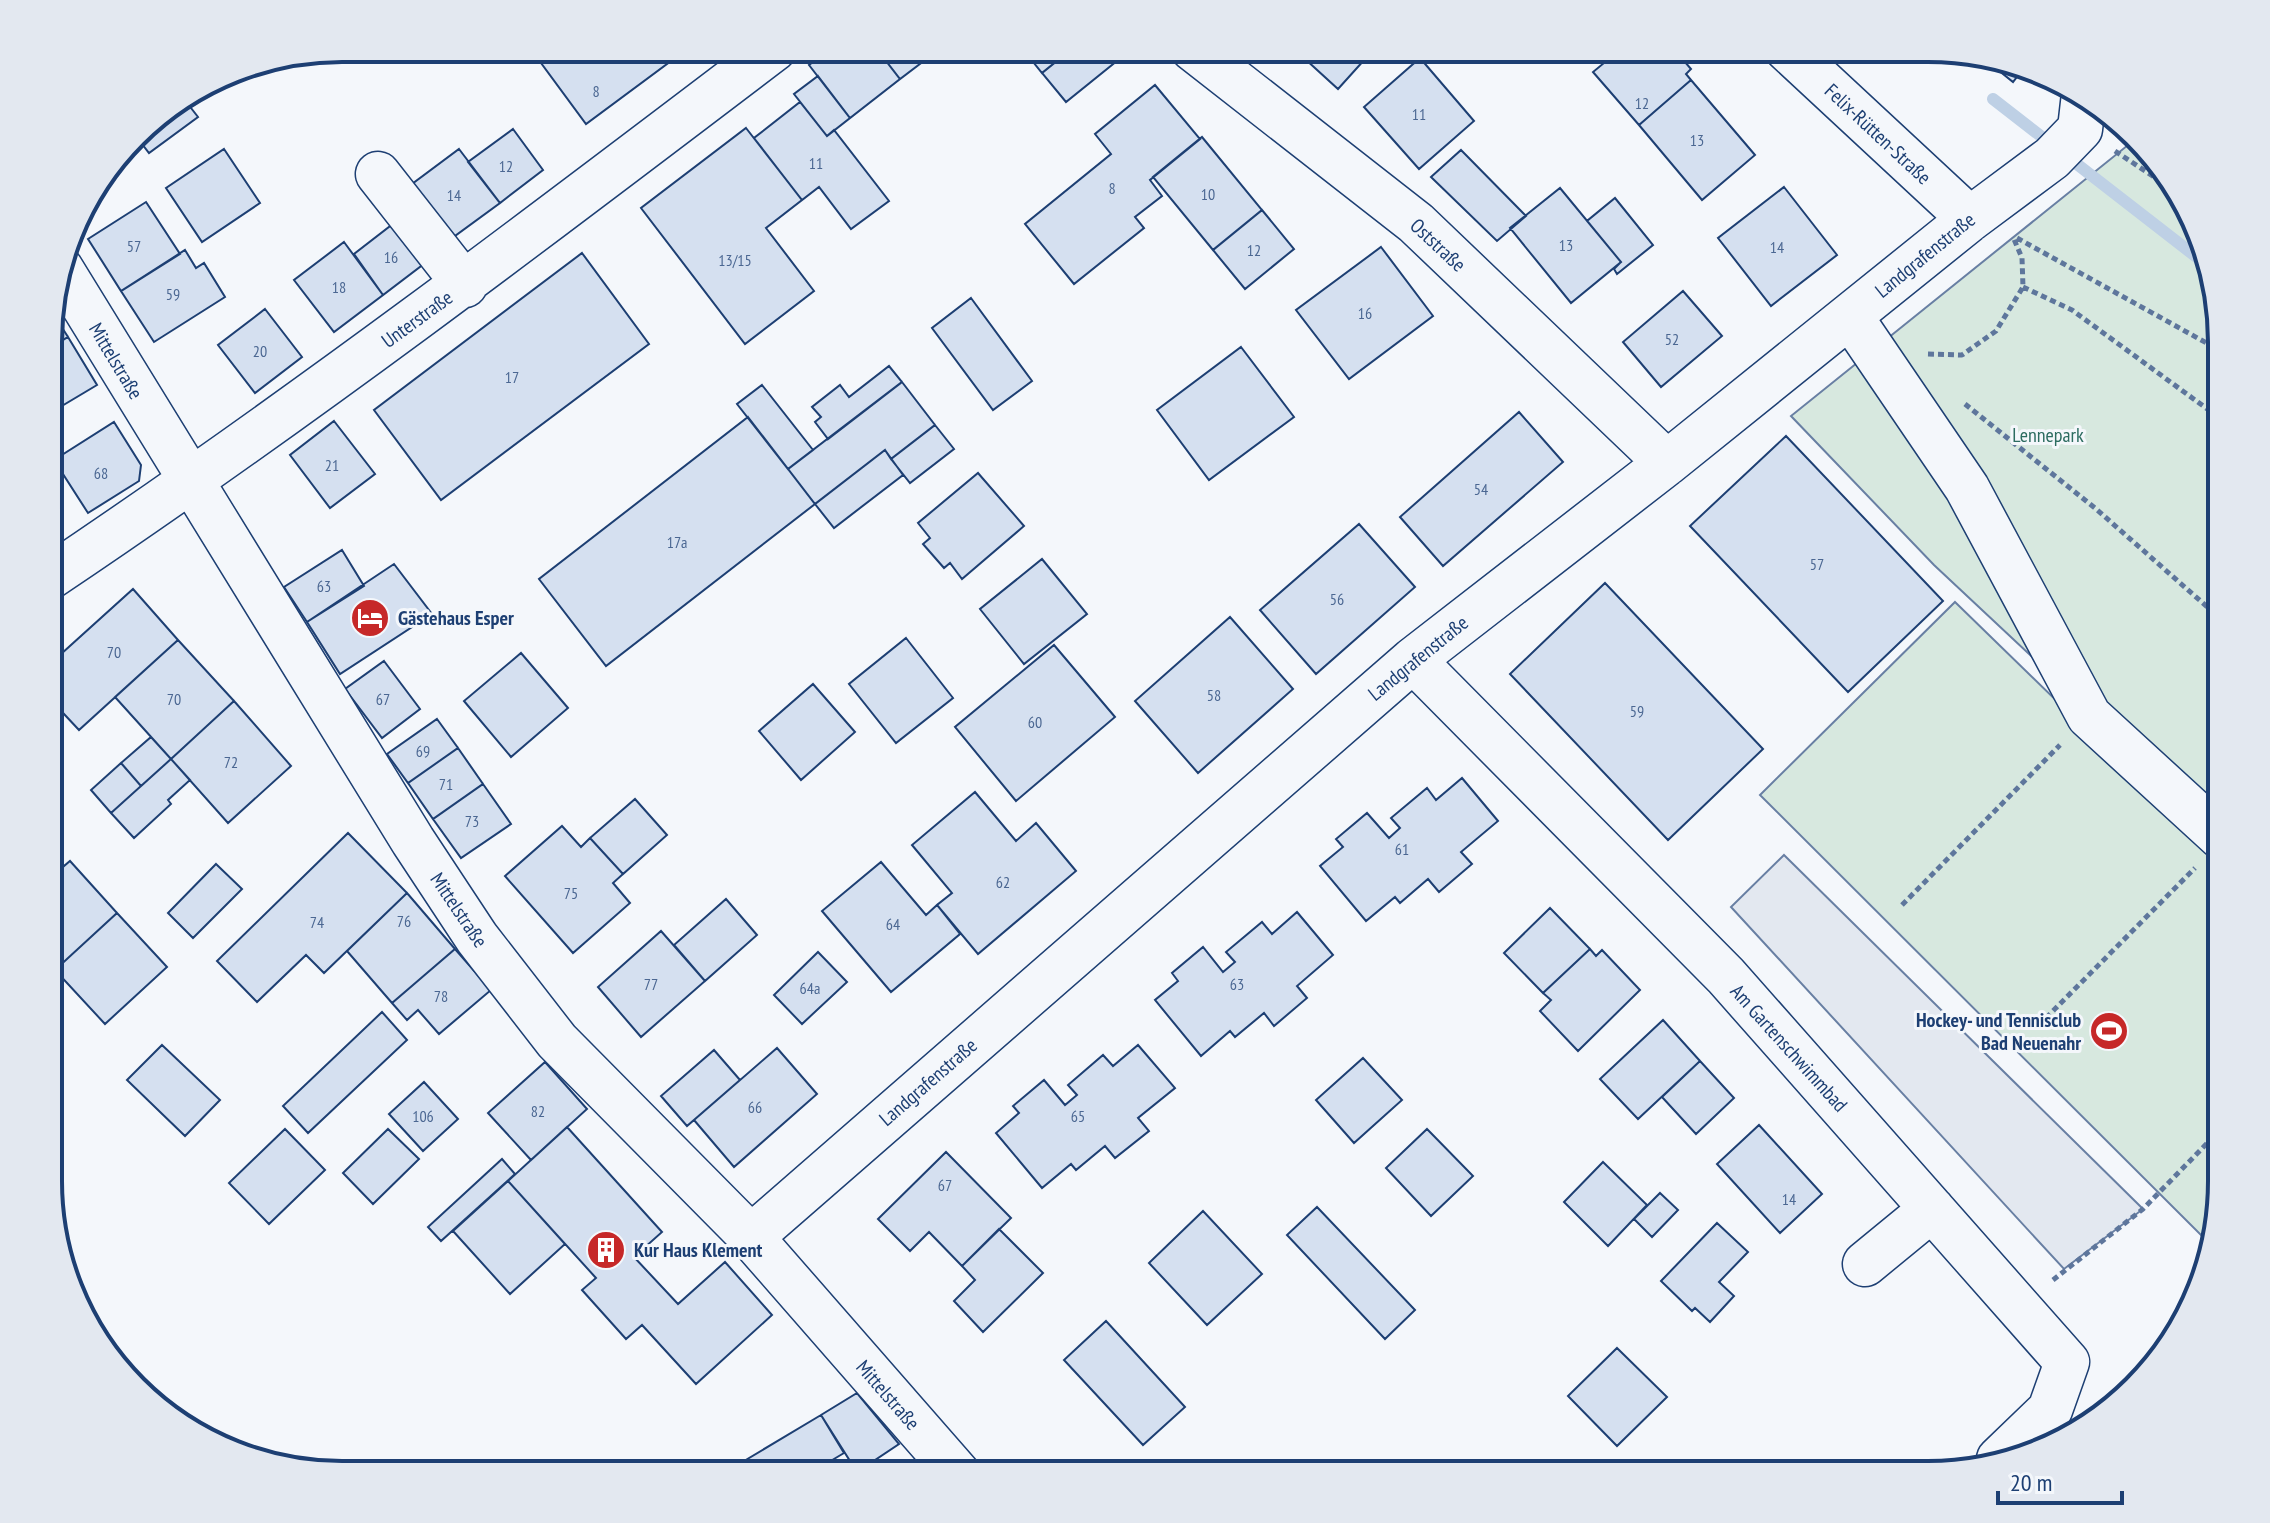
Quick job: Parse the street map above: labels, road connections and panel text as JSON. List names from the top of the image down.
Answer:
{
  "streets": {
    "street": [
      "Felix-Rütten-Straße",
      "Oststraße",
      "Landgrafenstraße",
      "Unterstraße",
      "Mittelstraße",
      "Am Gartenschwimmbad"
    ]
  },
  "crossings": [
    ["Felix-Rütten-Straße", "Landgrafenstraße"],
    ["Oststraße", "Landgrafenstraße"],
    ["Landgrafenstraße", "Mittelstraße"],
    ["Landgrafenstraße", "Am Gartenschwimmbad"],
    ["Unterstraße", "Mittelstraße"]
  ],
  "parks": ["Lennepark"],
  "places": {
    "hotel": ["Gästehaus Esper"],
    "sports": ["Hockey- und Tennisclub Bad Neuenahr"],
    "building": ["Kur Haus Klement"]
  },
  "house_numbers": [
    "8",
    "12",
    "11",
    "13",
    "11",
    "12",
    "8",
    "10",
    "14",
    "13",
    "57",
    "14",
    "12",
    "16",
    "13/15",
    "18",
    "59",
    "16",
    "52",
    "20",
    "17",
    "21",
    "68",
    "54",
    "17a",
    "57",
    "63",
    "56",
    "70",
    "58",
    "70",
    "67",
    "59",
    "60",
    "69",
    "72",
    "71",
    "73",
    "61",
    "62",
    "75",
    "76",
    "74",
    "64",
    "77",
    "63",
    "64a",
    "78",
    "66",
    "82",
    "106",
    "65",
    "67",
    "14"
  ],
  "scale_bar": "20 m"
}
